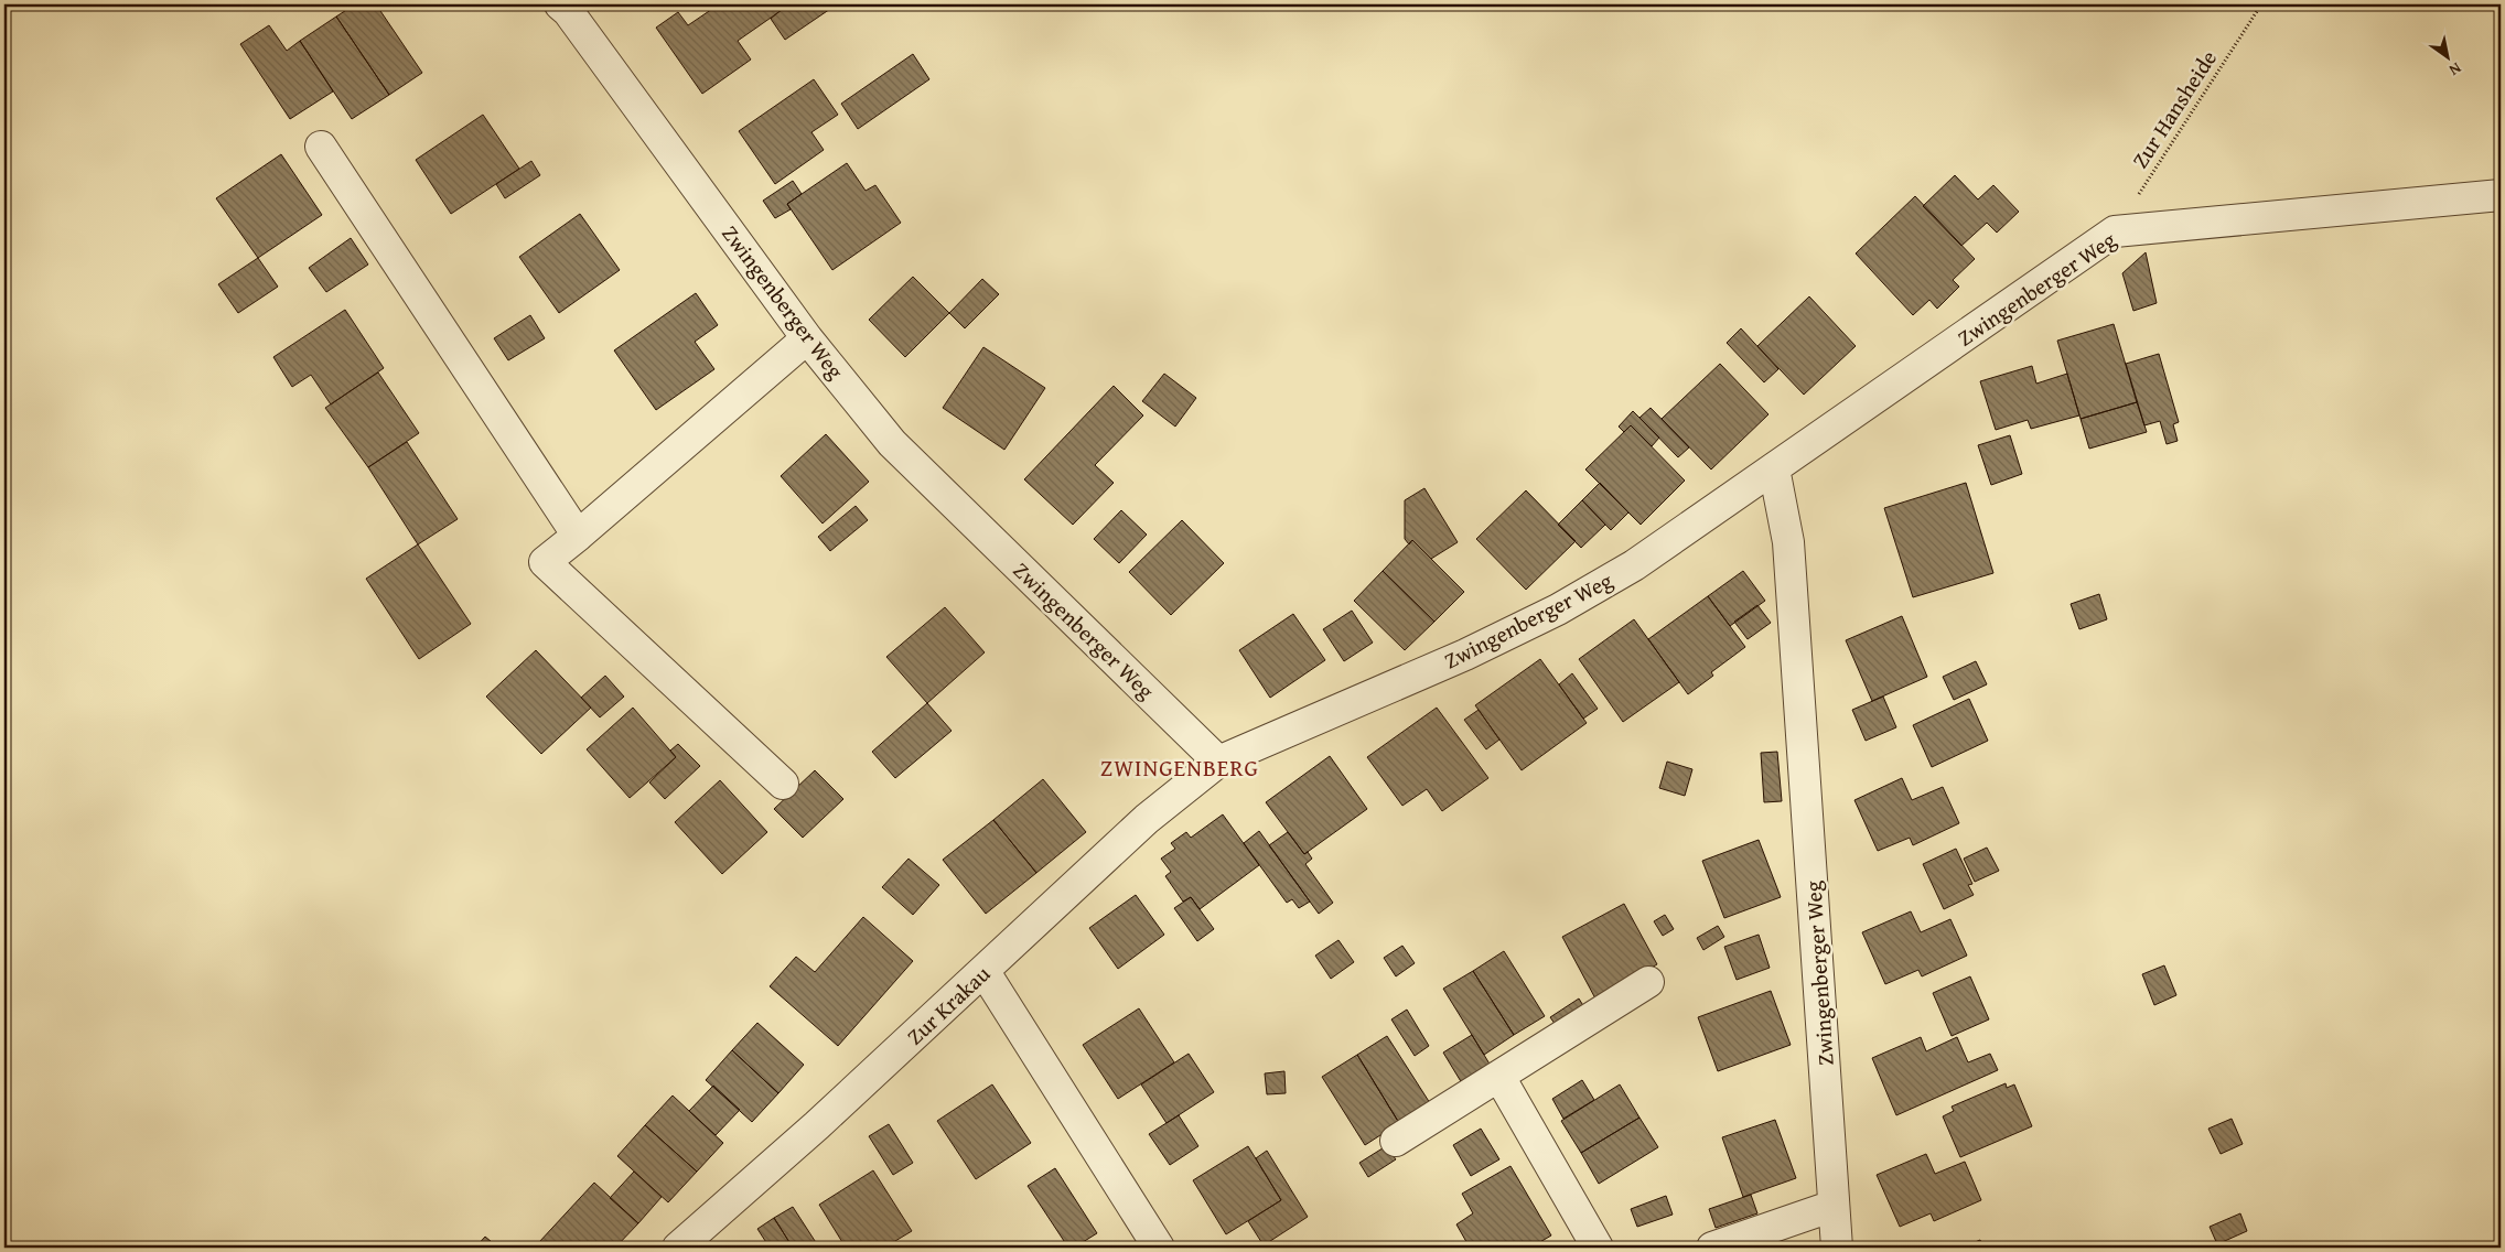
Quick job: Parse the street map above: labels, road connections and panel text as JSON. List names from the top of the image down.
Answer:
{
  "streets": {
    "street": ["Zwingenberger Weg", "Zur Krakau"],
    "path": ["Zur Hansheide"]
  },
  "crossings": [
    ["Zur Hansheide", "Zwingenberger Weg"],
    ["Zwingenberger Weg", "Zur Krakau"]
  ],
  "districts": ["ZWINGENBERG"],
  "north": "bottom right"
}
